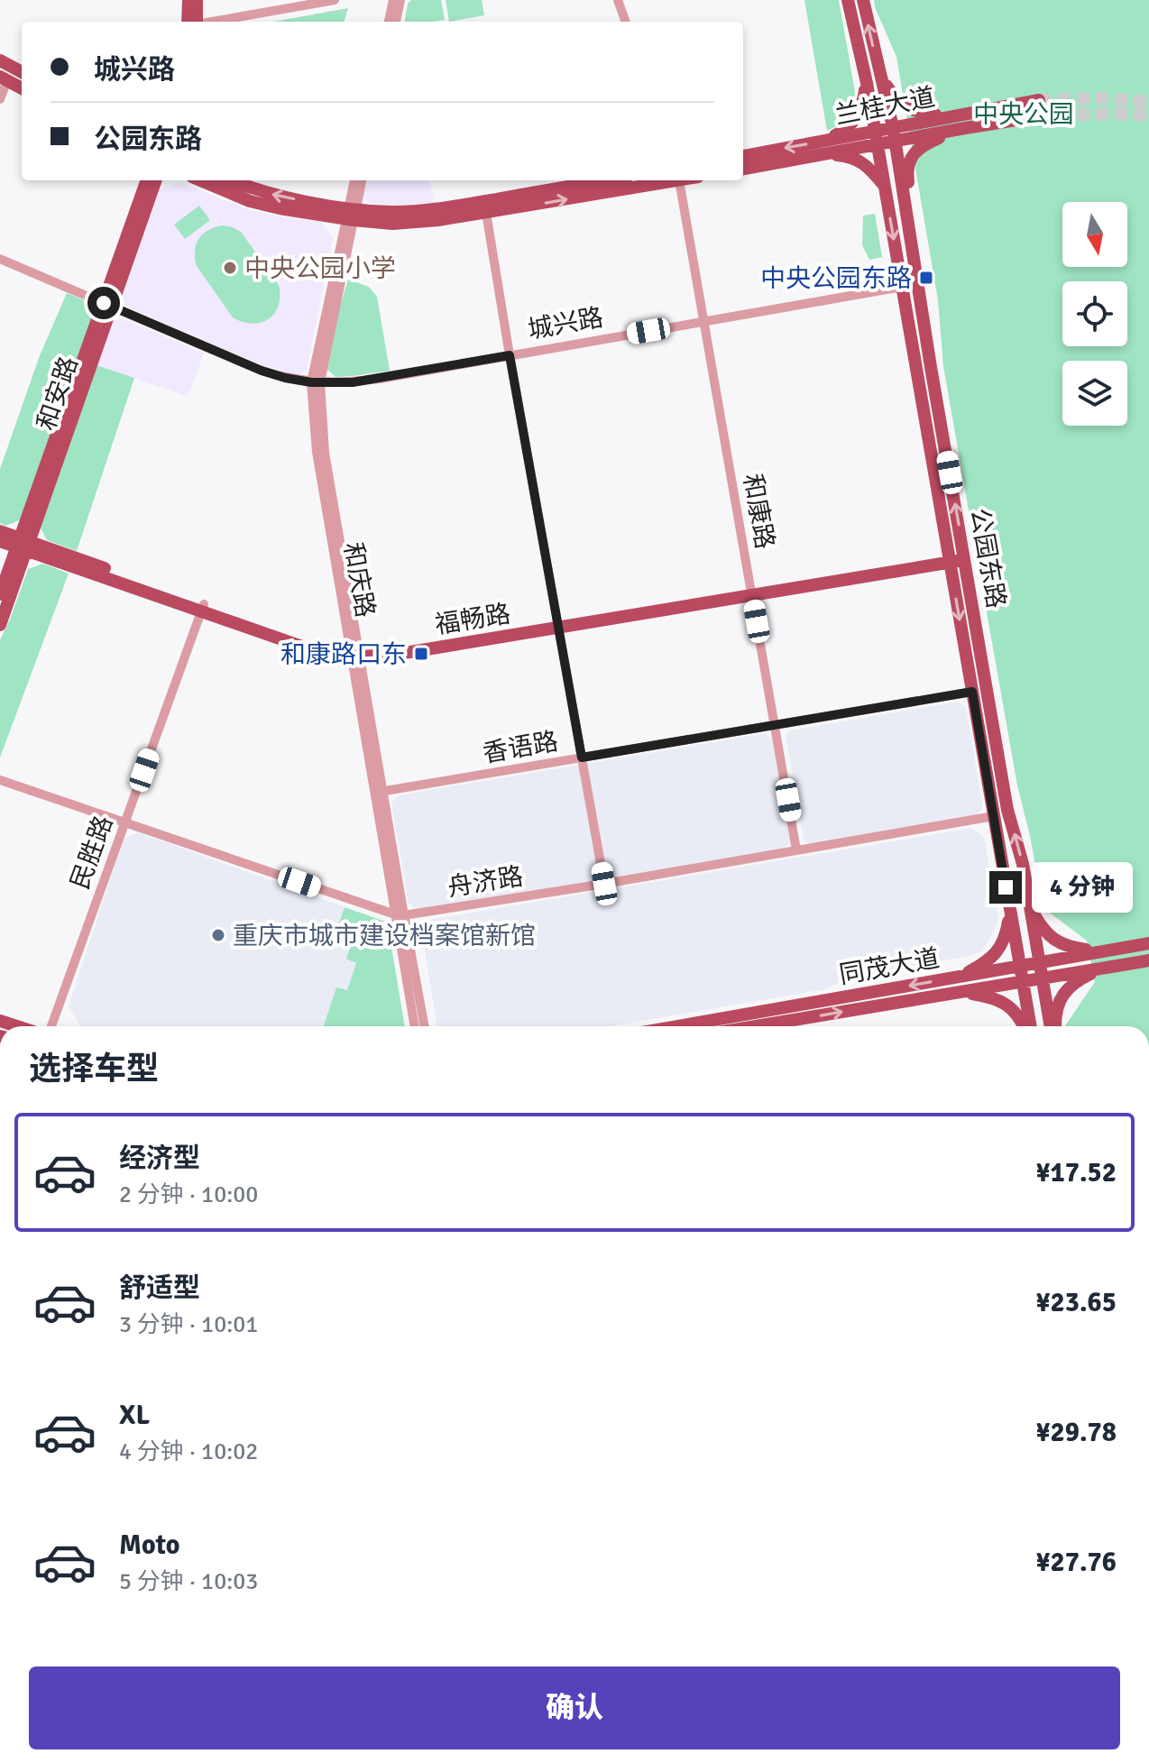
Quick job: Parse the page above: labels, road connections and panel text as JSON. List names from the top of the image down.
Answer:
{
  "streets": {
    "main road": [
      "兰桂大道",
      "和安路",
      "公园东路",
      "福畅路",
      "同茂大道"
    ],
    "street": [
      "城兴路",
      "和康路",
      "和庆路",
      "香语路",
      "民胜路",
      "舟济路"
    ]
  },
  "crossings": [
    ["兰桂大道", "公园东路"],
    ["城兴路", "和安路"],
    ["城兴路", "和康路"],
    ["城兴路", "公园东路"],
    ["城兴路", "和庆路"],
    ["和安路", "福畅路"],
    ["和康路", "福畅路"],
    ["和康路", "香语路"],
    ["和康路", "舟济路"],
    ["公园东路", "福畅路"],
    ["公园东路", "香语路"],
    ["公园东路", "舟济路"],
    ["公园东路", "同茂大道"],
    ["和庆路", "福畅路"],
    ["和庆路", "香语路"],
    ["和庆路", "舟济路"],
    ["福畅路", "民胜路"],
    ["民胜路", "舟济路"]
  ],
  "parks": ["中央公园"],
  "places": {
    "other": ["中央公园小学", "重庆市城市建设档案馆新馆"],
    "transit": ["中央公园东路", "和康路口东"]
  },
  "north": "bottom",
  "page": {
    "banner": ["城兴路", "公园东路"],
    "bubble": "4 分钟",
    "heading": "选择车型",
    "list": [
      {
        "name": "经济型",
        "note": "2 分钟 · 10:00",
        "value": "¥17.52"
      },
      {
        "name": "舒适型",
        "note": "3 分钟 · 10:01",
        "value": "¥23.65"
      },
      {
        "name": "XL",
        "note": "4 分钟 · 10:02",
        "value": "¥29.78"
      },
      {
        "name": "Moto",
        "note": "5 分钟 · 10:03",
        "value": "¥27.76"
      }
    ],
    "buttons": "确认"
  }
}
